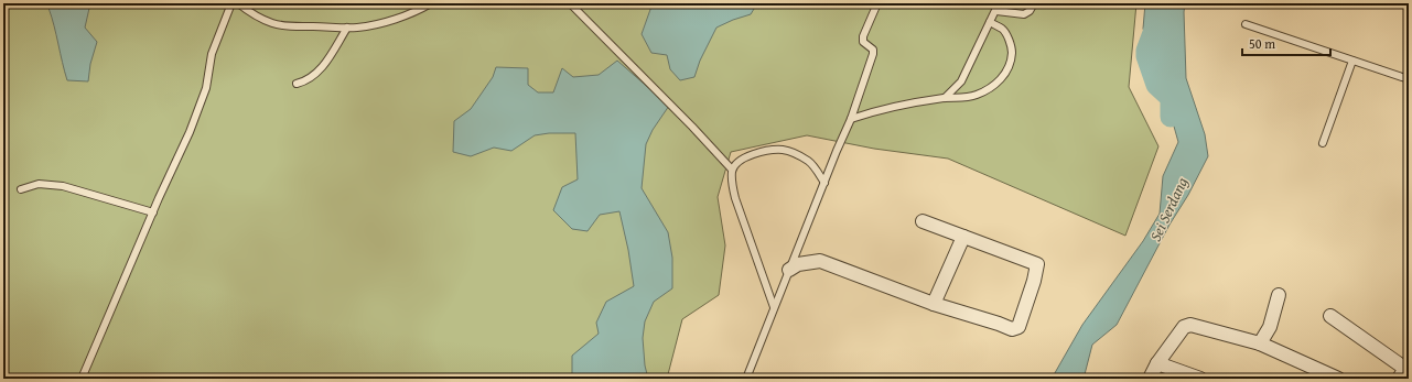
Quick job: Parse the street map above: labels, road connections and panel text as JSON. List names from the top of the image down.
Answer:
{
  "water": ["Sei Serdang"],
  "scale_bar": "50 m"
}
